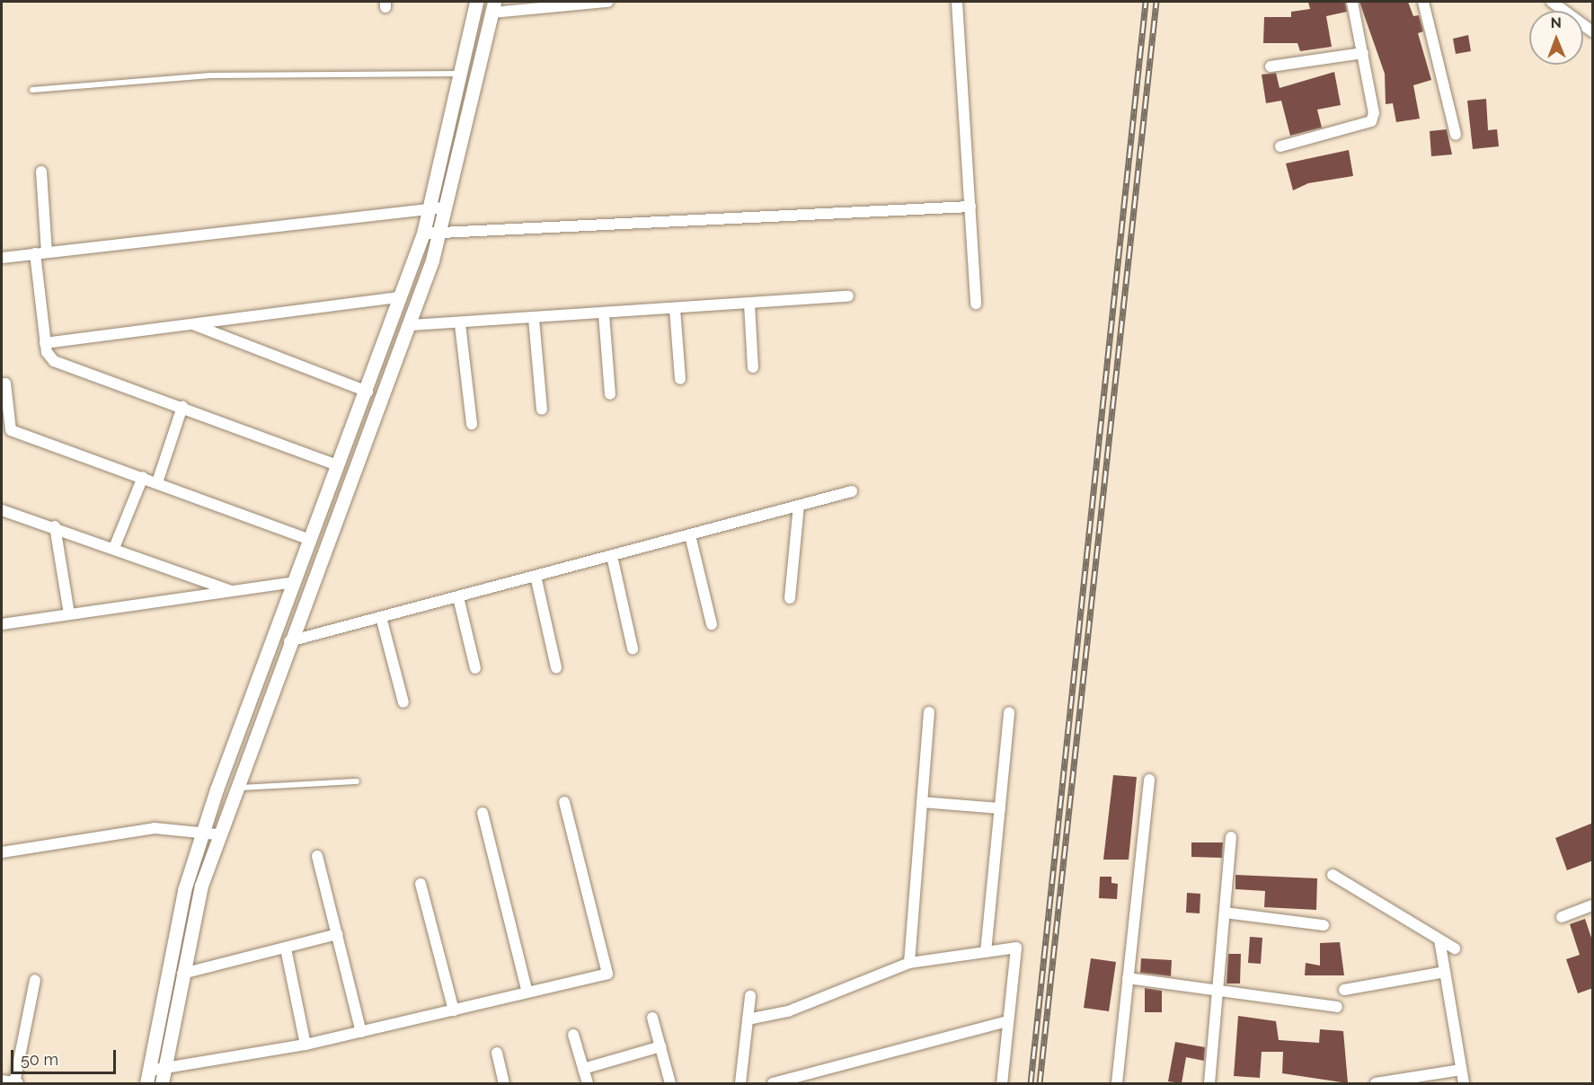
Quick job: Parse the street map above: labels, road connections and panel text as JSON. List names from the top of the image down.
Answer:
{
  "scale_bar": "50 m",
  "north": "top"
}
